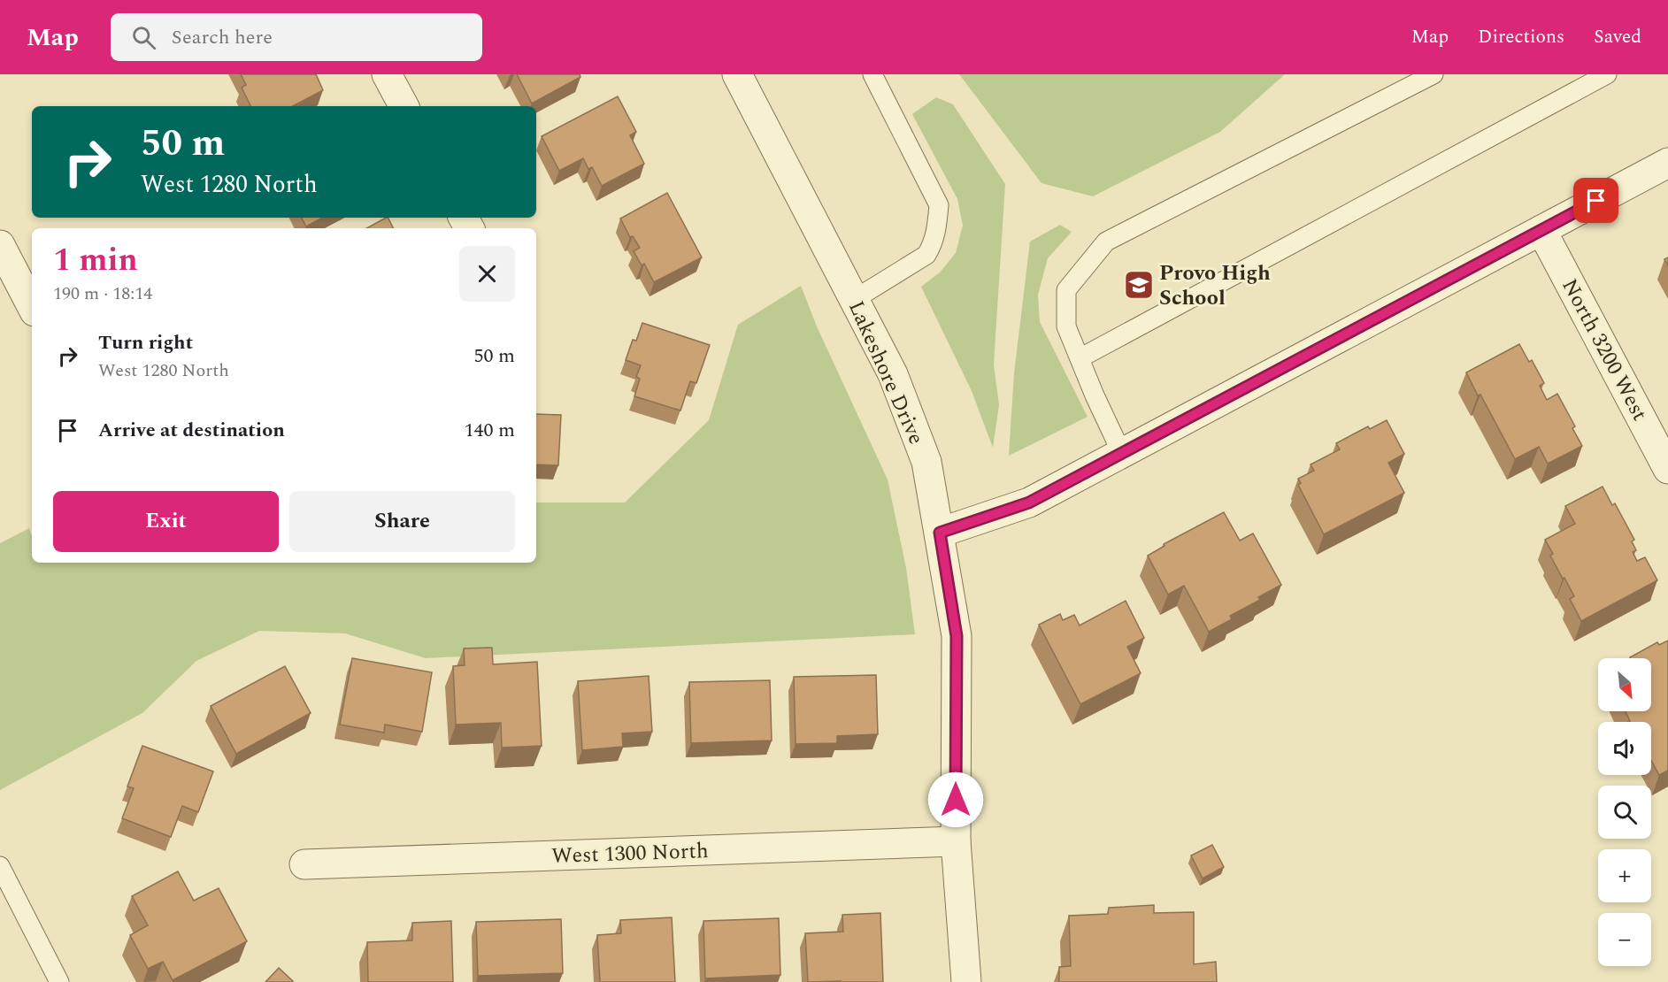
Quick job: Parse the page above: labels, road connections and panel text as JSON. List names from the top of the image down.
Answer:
{
  "streets": {
    "street": ["North 3200 West", "Lakeshore Drive", "West 1300 North"]
  },
  "crossings": [
    ["Lakeshore Drive", "West 1300 North"]
  ],
  "places": {
    "school or university": ["Provo High School"]
  },
  "north": "bottom right",
  "page": {
    "header": "Map",
    "search": "Search here",
    "nav": ["Map", "Directions", "Saved"],
    "turn": ["50 m", "West 1280 North"],
    "heading": ["1 min", "190 m · 18:14"],
    "list": [
      {
        "name": "Turn right",
        "note": "West 1280 North",
        "value": "50 m"
      },
      {
        "name": "Arrive at destination",
        "value": "140 m"
      }
    ],
    "buttons": ["Exit", "Share"],
    "map_buttons": ["+", "−"]
  }
}
